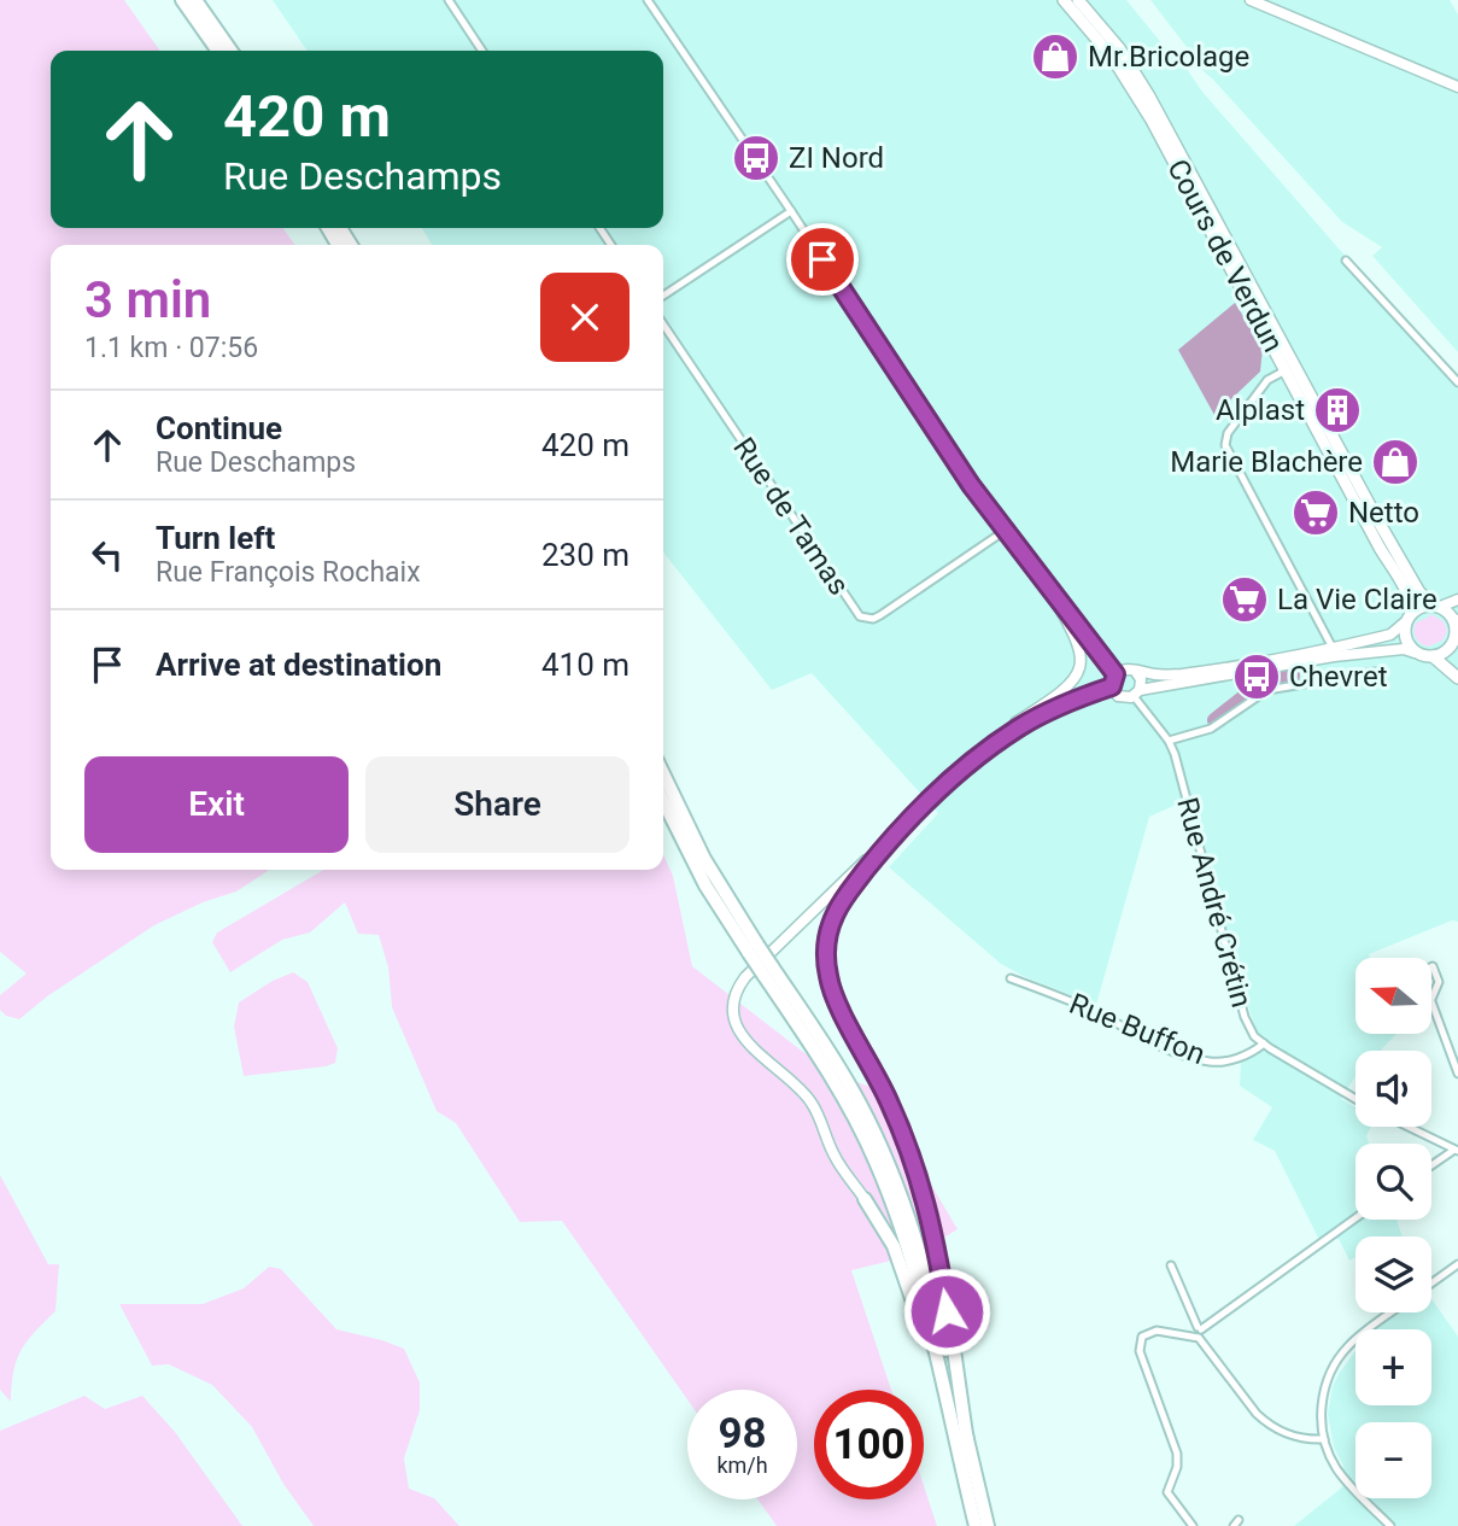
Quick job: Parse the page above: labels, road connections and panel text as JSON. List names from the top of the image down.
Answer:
{
  "streets": {
    "main road": ["Cours de Verdun"],
    "street": ["Rue de Tamas", "Rue André Crétin", "Rue Buffon"]
  },
  "crossings": [
    ["Rue André Crétin", "Rue Buffon"]
  ],
  "places": {
    "shop": ["Mr.Bricolage", "Marie Blachère"],
    "bus stop": ["ZI Nord", "Chevret"],
    "building": ["Alplast"],
    "supermarket": ["Netto", "La Vie Claire"]
  },
  "north": "left",
  "page": {
    "turn": ["420 m", "Rue Deschamps"],
    "heading": ["3 min", "1.1 km · 07:56"],
    "list": [
      {
        "name": "Continue",
        "note": "Rue Deschamps",
        "value": "420 m"
      },
      {
        "name": "Turn left",
        "note": "Rue François Rochaix",
        "value": "230 m"
      },
      {
        "name": "Arrive at destination",
        "value": "410 m"
      }
    ],
    "buttons": ["Exit", "Share"],
    "map_buttons": ["+", "−"],
    "speed": "98 km/h",
    "limit": "100"
  }
}
